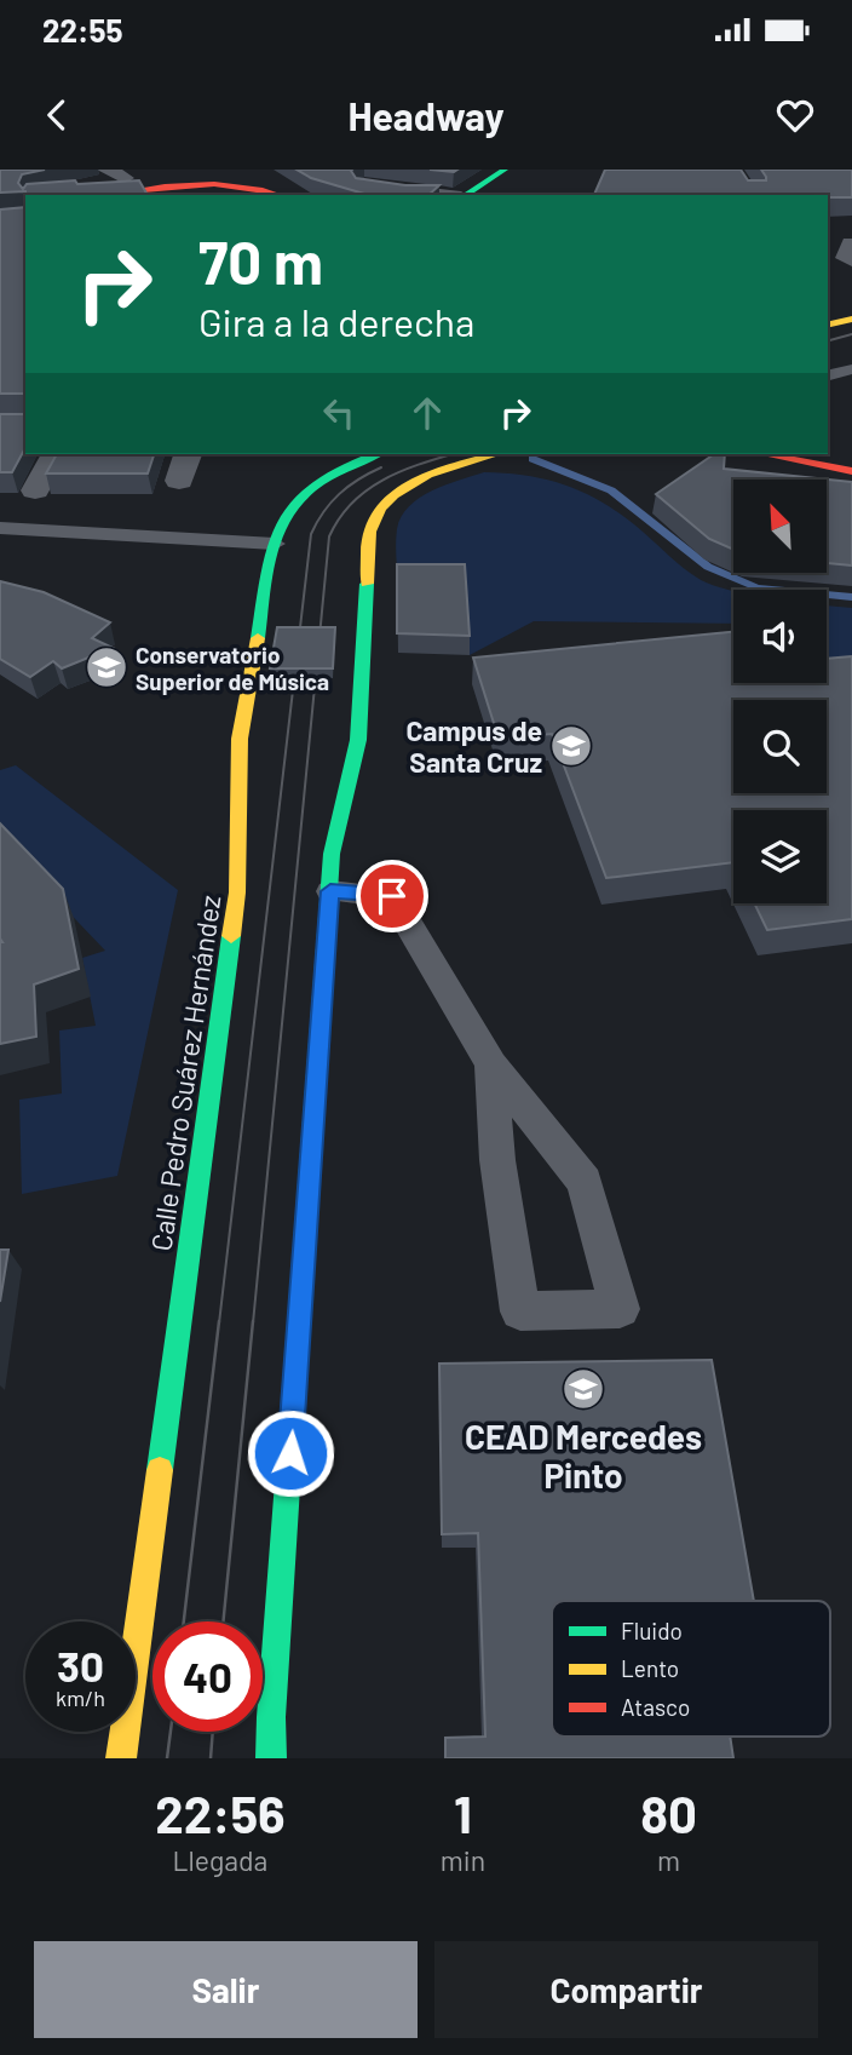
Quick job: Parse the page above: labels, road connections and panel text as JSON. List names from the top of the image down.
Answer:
{
  "streets": {
    "street": ["Calle Pedro Suárez Hernández"]
  },
  "places": {
    "school or university": ["Conservatorio Superior de Música", "Campus de Santa Cruz", "CEAD Mercedes Pinto"]
  },
  "legend": ["Fluido", "Lento", "Atasco"],
  "north": "top left",
  "page": {
    "status": "22:55",
    "header": "Headway",
    "turn": ["70 m", "Gira a la derecha"],
    "speed": "30 km/h",
    "limit": "40",
    "eta": [
      "22:56",
      "Llegada",
      "1",
      "min",
      "80",
      "m"
    ],
    "buttons": ["Salir", "Compartir"]
  }
}
